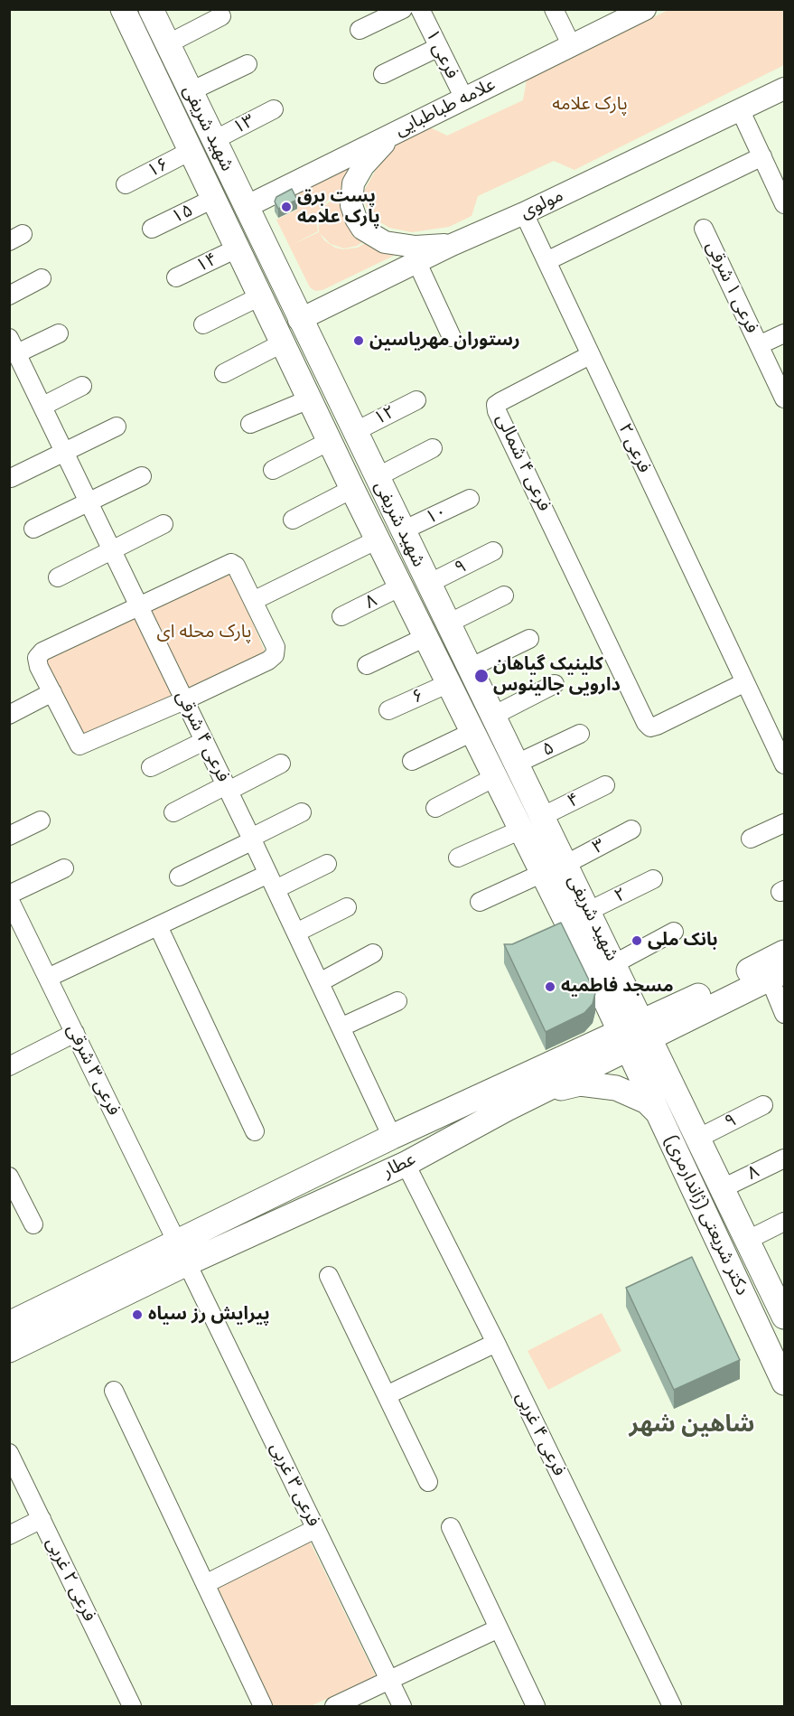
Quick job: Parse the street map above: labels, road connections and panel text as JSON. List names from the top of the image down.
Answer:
{
  "streets": {
    "main road": ["شهید شریفی", "عطار", "دکتر شریعتی (ژاندارمری)"],
    "street": [
      "فرعی ۱",
      "علامه طباطبایی",
      "۱۳",
      "۱۶",
      "مولوی",
      "۱۵",
      "۱۴",
      "فرعی ۱ شرقی",
      "۱۲",
      "فرعی ۲",
      "فرعی ۴ شمالی",
      "۱۰",
      "۹",
      "۸",
      "۶",
      "فرعی ۴ شرقی",
      "۵",
      "۴",
      "۳",
      "۲",
      "فرعی ۳ شرقی",
      "فرعی ۴ غربی",
      "فرعی ۳ غربی",
      "فرعی ۲ غربی"
    ]
  },
  "crossings": [
    ["فرعی ۱", "علامه طباطبایی"],
    ["علامه طباطبایی", "شهید شریفی"],
    ["۱۳", "شهید شریفی"],
    ["شهید شریفی", "۱۶"],
    ["شهید شریفی", "مولوی"],
    ["شهید شریفی", "۱۵"],
    ["شهید شریفی", "۱۴"],
    ["شهید شریفی", "۱۲"],
    ["شهید شریفی", "۱۰"],
    ["شهید شریفی", "۹"],
    ["شهید شریفی", "۸"],
    ["شهید شریفی", "۶"],
    ["شهید شریفی", "۵"],
    ["شهید شریفی", "۴"],
    ["شهید شریفی", "۳"],
    ["شهید شریفی", "۲"],
    ["شهید شریفی", "عطار"],
    ["شهید شریفی", "دکتر شریعتی (ژاندارمری)"],
    ["مولوی", "فرعی ۲"],
    ["فرعی ۲", "فرعی ۴ شمالی"],
    ["۹", "دکتر شریعتی (ژاندارمری)"],
    ["۸", "دکتر شریعتی (ژاندارمری)"],
    ["فرعی ۴ شرقی", "عطار"],
    ["فرعی ۳ شرقی", "عطار"],
    ["عطار", "دکتر شریعتی (ژاندارمری)"],
    ["عطار", "فرعی ۴ غربی"],
    ["عطار", "فرعی ۳ غربی"]
  ],
  "districts": ["شاهین شهر"],
  "parks": ["پارک علامه", "پارک محله ای"],
  "places": [
    "پست برق پارک علامه",
    "رستوران مهریاسین",
    "کلینیک گیاهان دارویی جالینوس",
    "بانک ملی",
    "مسجد فاطمیه",
    "پیرایش رز سیاه"
  ]
}
